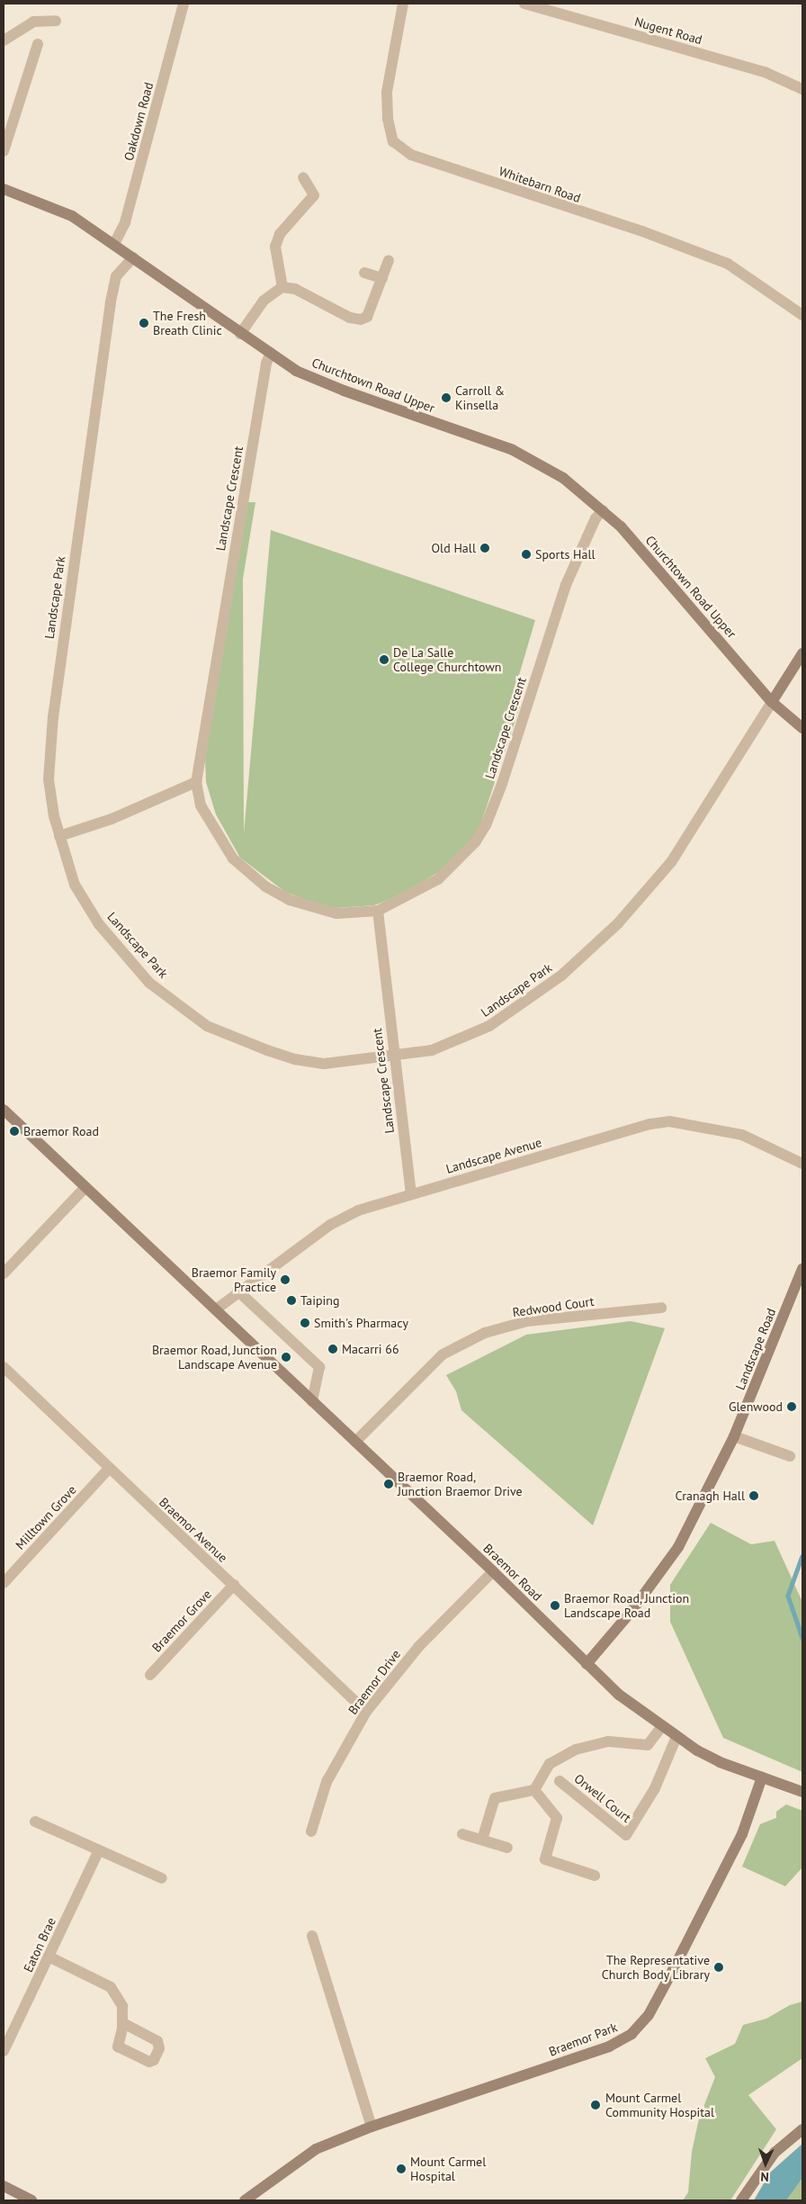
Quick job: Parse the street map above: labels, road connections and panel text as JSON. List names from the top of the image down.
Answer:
{
  "streets": {
    "street": [
      "Nugent Road",
      "Oakdown Road",
      "Whitebarn Road",
      "Churchtown Road Upper",
      "Landscape Crescent",
      "Landscape Park",
      "Landscape Avenue",
      "Redwood Court",
      "Landscape Road",
      "Milltown Grove",
      "Braemor Avenue",
      "Braemor Road",
      "Braemor Grove",
      "Braemor Drive",
      "Orwell Court",
      "Eaton Brae",
      "Braemor Park"
    ]
  },
  "crossings": [
    ["Oakdown Road", "Churchtown Road Upper"],
    ["Churchtown Road Upper", "Landscape Crescent"],
    ["Churchtown Road Upper", "Landscape Park"],
    ["Landscape Crescent", "Landscape Park"],
    ["Landscape Crescent", "Landscape Avenue"],
    ["Landscape Avenue", "Braemor Road"],
    ["Redwood Court", "Braemor Road"],
    ["Landscape Road", "Braemor Road"],
    ["Milltown Grove", "Braemor Avenue"],
    ["Braemor Avenue", "Braemor Grove"],
    ["Braemor Avenue", "Braemor Drive"],
    ["Braemor Road", "Braemor Drive"],
    ["Braemor Road", "Orwell Court"],
    ["Braemor Road", "Braemor Park"]
  ],
  "places": [
    "The Fresh Breath Clinic",
    "Carroll & Kinsella",
    "Old Hall",
    "Sports Hall",
    "De La Salle College Churchtown",
    "Braemor Road",
    "Braemor Family Practice",
    "Taiping",
    "Smith's Pharmacy",
    "Macarri 66",
    "Braemor Road, Junction Landscape Avenue",
    "Glenwood",
    "Braemor Road, Junction Braemor Drive",
    "Cranagh Hall",
    "Braemor Road, Junction Landscape Road",
    "The Representative Church Body Library",
    "Mount Carmel Community Hospital",
    "Mount Carmel Hospital"
  ],
  "north": "bottom"
}
